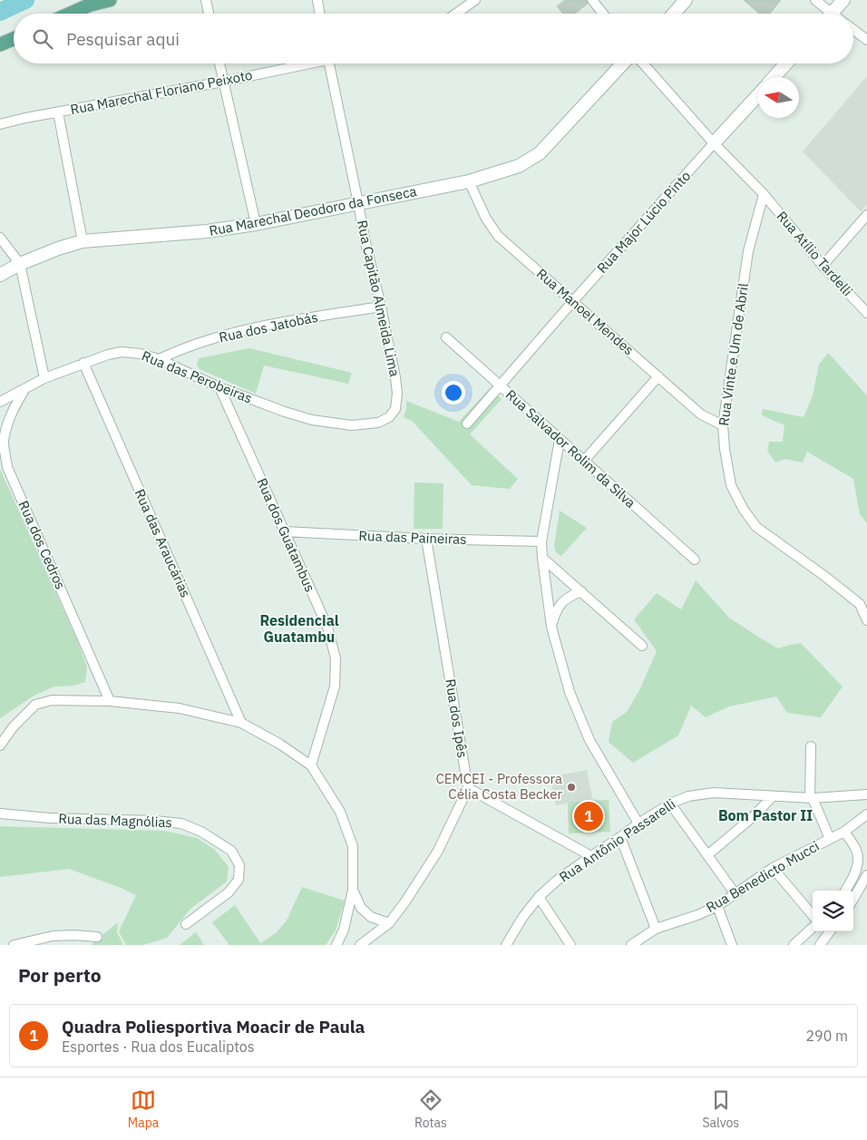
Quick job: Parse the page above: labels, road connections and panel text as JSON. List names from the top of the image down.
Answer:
{
  "streets": {
    "street": [
      "Rua Marechal Floriano Peixoto",
      "Rua Marechal Deodoro da Fonseca",
      "Rua Major Lúcio Pinto",
      "Rua Atílio Tardelli",
      "Rua Capitão Almeida Lima",
      "Rua Manoel Mendes",
      "Rua dos Jatobás",
      "Rua Vinte e Um de Abril",
      "Rua das Perobeiras",
      "Rua Salvador Rolim da Silva",
      "Rua dos Guatambus",
      "Rua das Paineiras",
      "Rua das Araucárias",
      "Rua dos Cedros",
      "Rua dos Ipês",
      "Rua das Magnólias",
      "Rua Antônio Passarelli",
      "Rua Benedicto Mucci"
    ]
  },
  "crossings": [
    ["Rua Marechal Deodoro da Fonseca", "Rua Capitão Almeida Lima"],
    ["Rua Marechal Deodoro da Fonseca", "Rua Manoel Mendes"],
    ["Rua Major Lúcio Pinto", "Rua Atílio Tardelli"],
    ["Rua Major Lúcio Pinto", "Rua Manoel Mendes"],
    ["Rua Major Lúcio Pinto", "Rua Salvador Rolim da Silva"],
    ["Rua Atílio Tardelli", "Rua Vinte e Um de Abril"],
    ["Rua Capitão Almeida Lima", "Rua dos Jatobás"],
    ["Rua Capitão Almeida Lima", "Rua das Perobeiras"],
    ["Rua Manoel Mendes", "Rua Vinte e Um de Abril"],
    ["Rua dos Jatobás", "Rua das Perobeiras"],
    ["Rua das Perobeiras", "Rua dos Guatambus"],
    ["Rua das Perobeiras", "Rua das Araucárias"],
    ["Rua das Perobeiras", "Rua dos Cedros"],
    ["Rua dos Guatambus", "Rua das Paineiras"],
    ["Rua das Paineiras", "Rua dos Ipês"]
  ],
  "districts": ["Residencial Guatambu", "Bom Pastor II"],
  "places": ["CEMCEI - Professora Célia Costa Becker"],
  "north": "left",
  "page": {
    "search": "Pesquisar aqui",
    "pins": "1",
    "heading": "Por perto",
    "list": [
      {
        "mark": "1",
        "name": "Quadra Poliesportiva Moacir de Paula",
        "note": "Esportes · Rua dos Eucaliptos",
        "value": "290 m"
      }
    ],
    "nav": ["Mapa", "Rotas", "Salvos"]
  }
}
